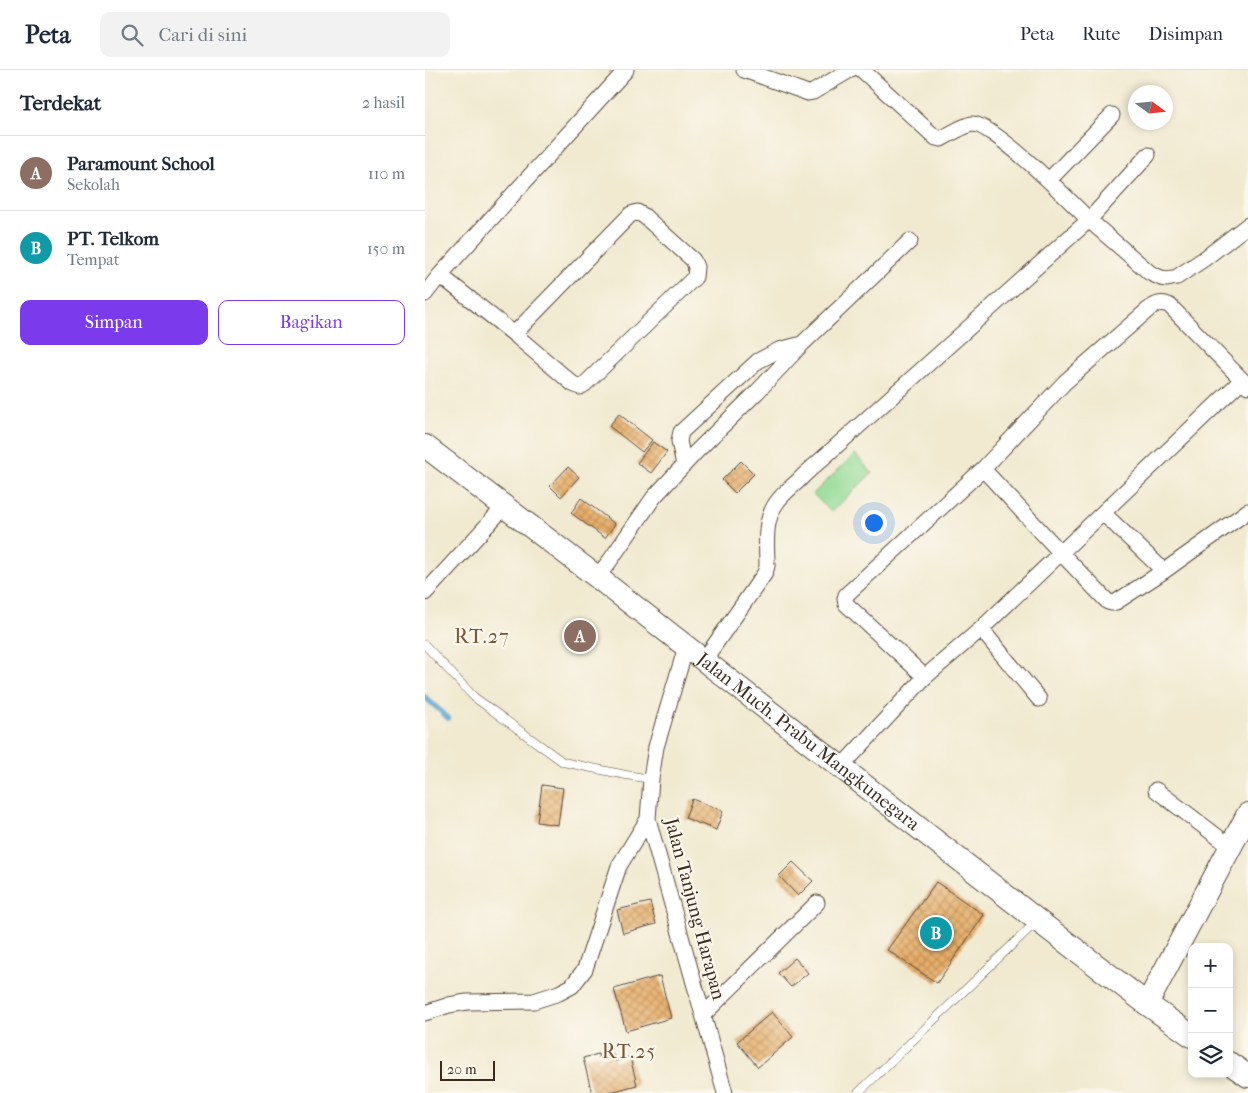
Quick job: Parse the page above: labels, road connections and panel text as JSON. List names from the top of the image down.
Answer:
{
  "streets": {
    "main road": ["Jalan Much. Prabu Mangkunegara"],
    "street": ["Jalan Tanjung Harapan"]
  },
  "crossings": [
    ["Jalan Much. Prabu Mangkunegara", "Jalan Tanjung Harapan"]
  ],
  "districts": ["RT.27", "RT.25"],
  "scale_bar": "20 m",
  "north": "right",
  "page": {
    "header": "Peta",
    "search": "Cari di sini",
    "nav": ["Peta", "Rute", "Disimpan"],
    "heading": ["Terdekat", "2 hasil"],
    "list": [
      {
        "mark": "A",
        "name": "Paramount School",
        "note": "Sekolah",
        "value": "110 m"
      },
      {
        "mark": "B",
        "name": "PT. Telkom",
        "note": "Tempat",
        "value": "150 m"
      }
    ],
    "buttons": ["Simpan", "Bagikan"],
    "pins": ["A", "B"],
    "map_buttons": ["+", "−"],
    "scale": "20 m"
  }
}
